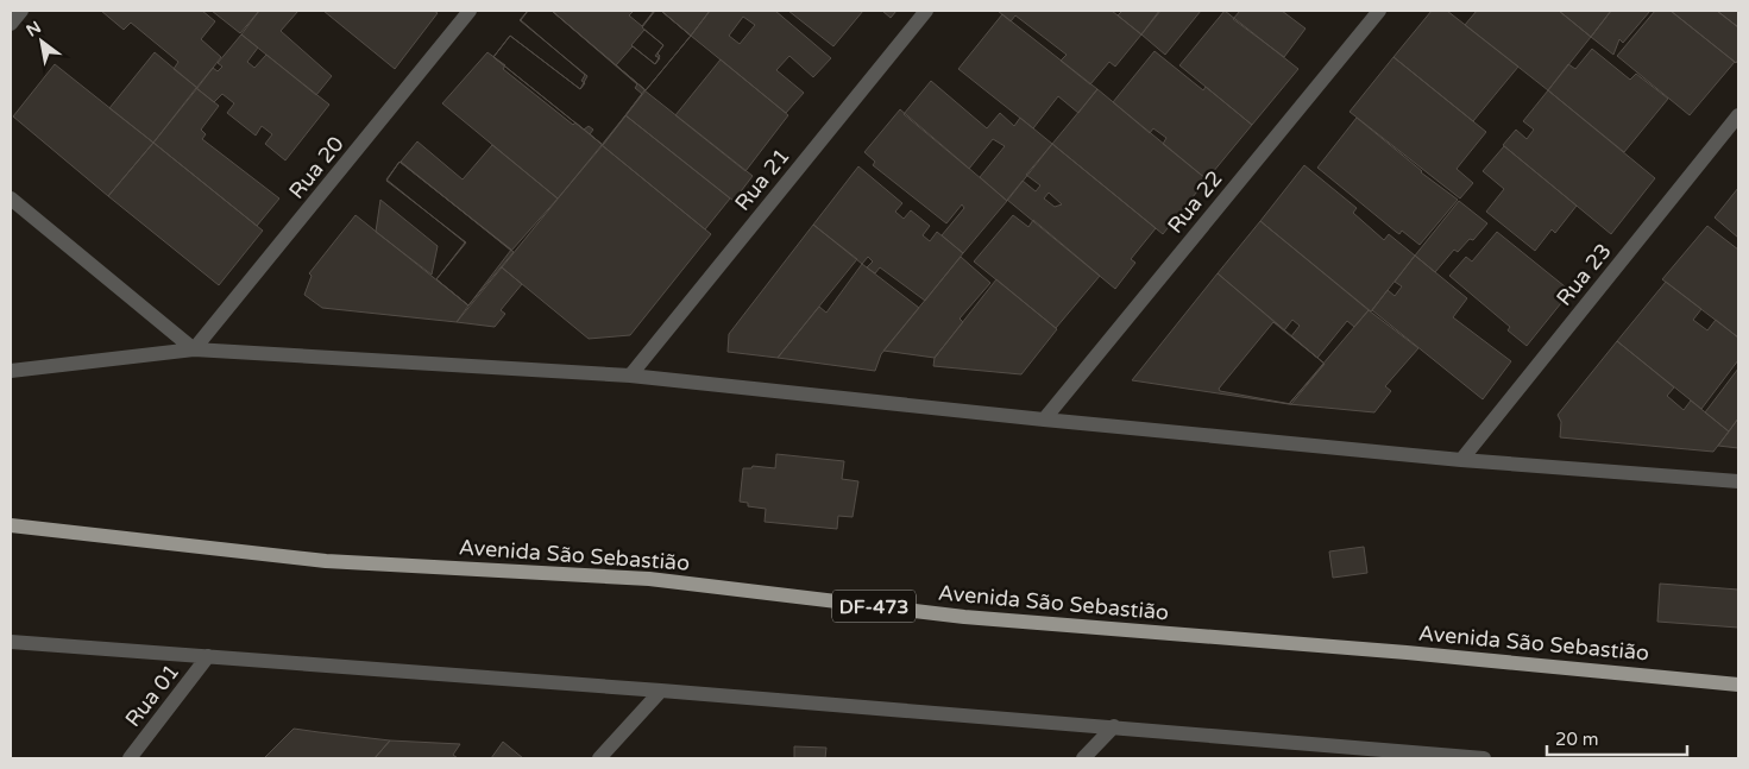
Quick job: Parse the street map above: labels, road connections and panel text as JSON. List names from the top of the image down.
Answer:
{
  "streets": {
    "main road": ["Avenida São Sebastião", "DF-473"],
    "street": [
      "Rua 20",
      "Rua 21",
      "Rua 22",
      "Rua 23",
      "Rua 01"
    ]
  },
  "scale_bar": "20 m",
  "north": "top left"
}
